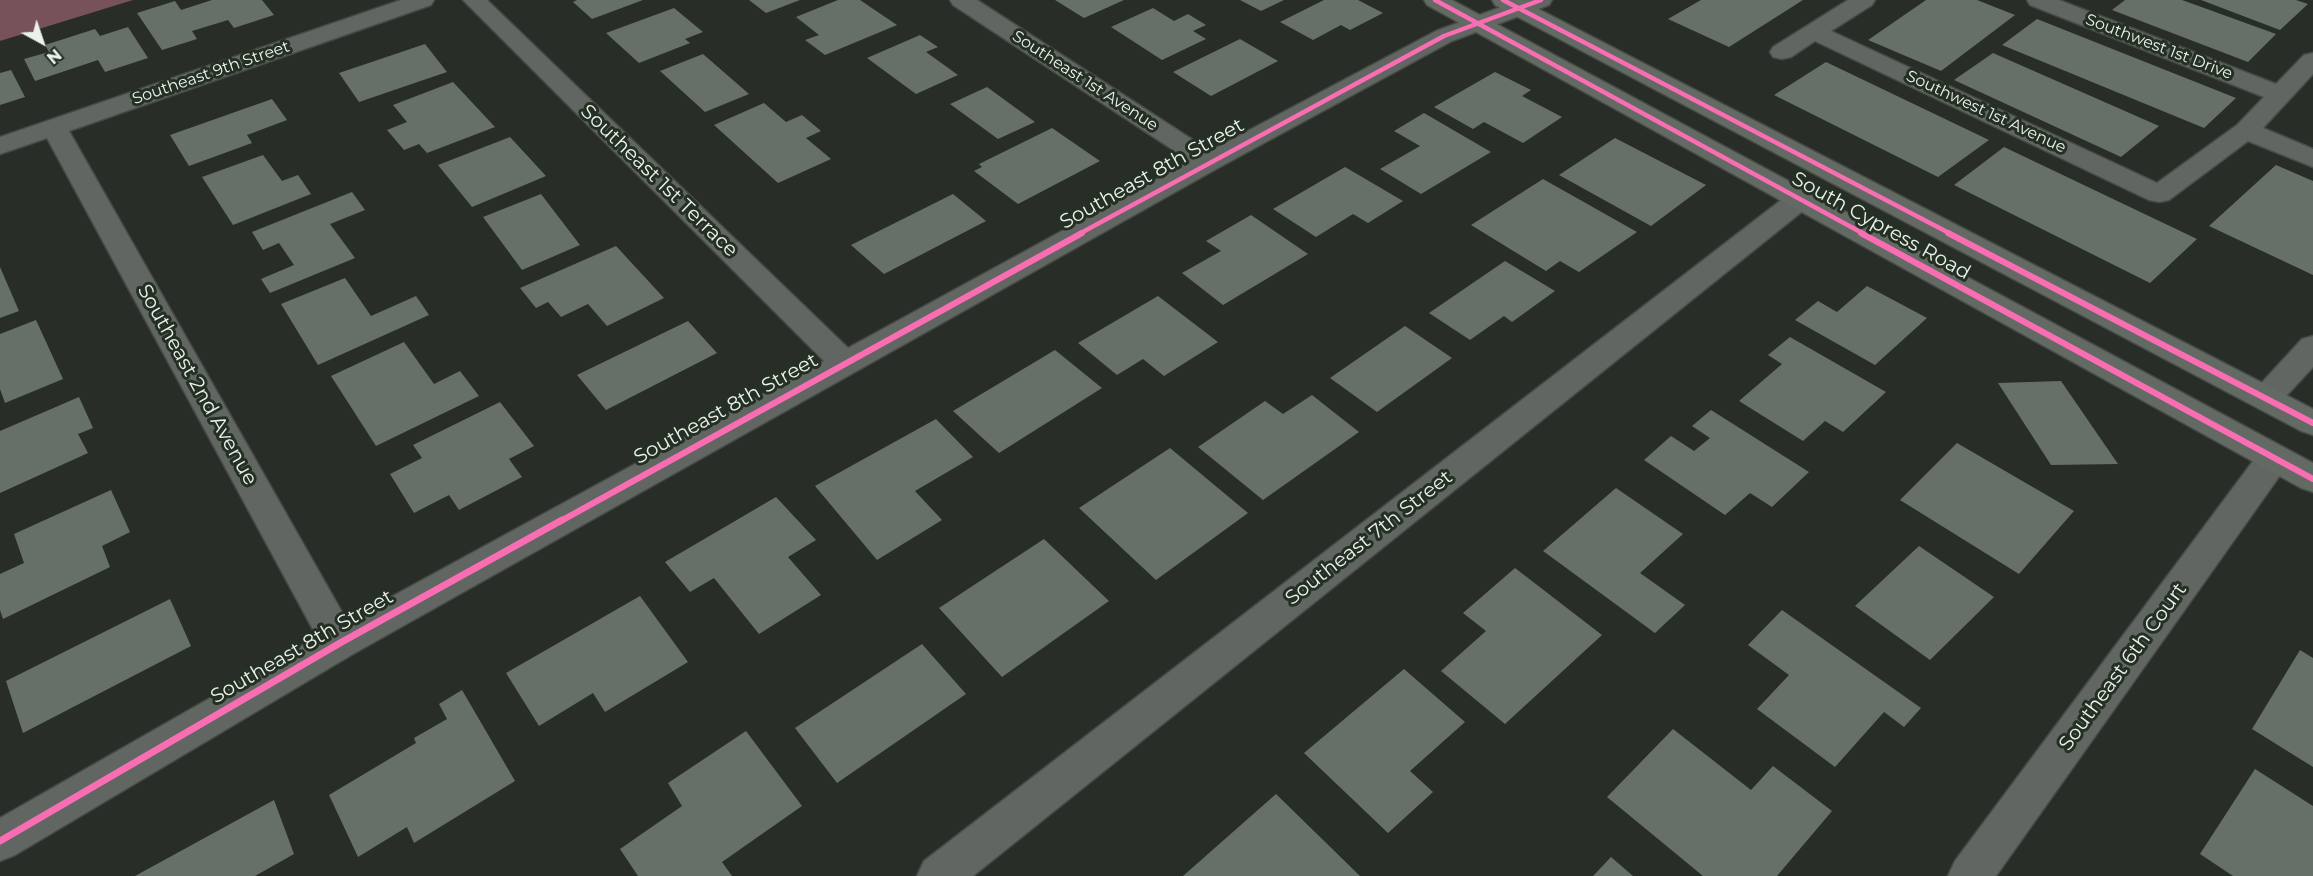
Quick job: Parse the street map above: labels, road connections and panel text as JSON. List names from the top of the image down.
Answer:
{
  "streets": {
    "street": [
      "Southwest 1st Drive",
      "Southeast 9th Street",
      "Southeast 1st Avenue",
      "Southwest 1st Avenue",
      "Southeast 8th Street",
      "Southeast 1st Terrace",
      "South Cypress Road",
      "Southeast 2nd Avenue",
      "Southeast 7th Street",
      "Southeast 6th Court"
    ]
  },
  "crossings": [
    ["Southeast 9th Street", "Southeast 2nd Avenue"],
    ["Southeast 1st Avenue", "Southeast 8th Street"],
    ["Southeast 8th Street", "Southeast 1st Terrace"],
    ["Southeast 8th Street", "South Cypress Road"],
    ["Southeast 8th Street", "Southeast 2nd Avenue"],
    ["South Cypress Road", "Southeast 7th Street"],
    ["South Cypress Road", "Southeast 6th Court"]
  ],
  "north": "bottom right"
}
